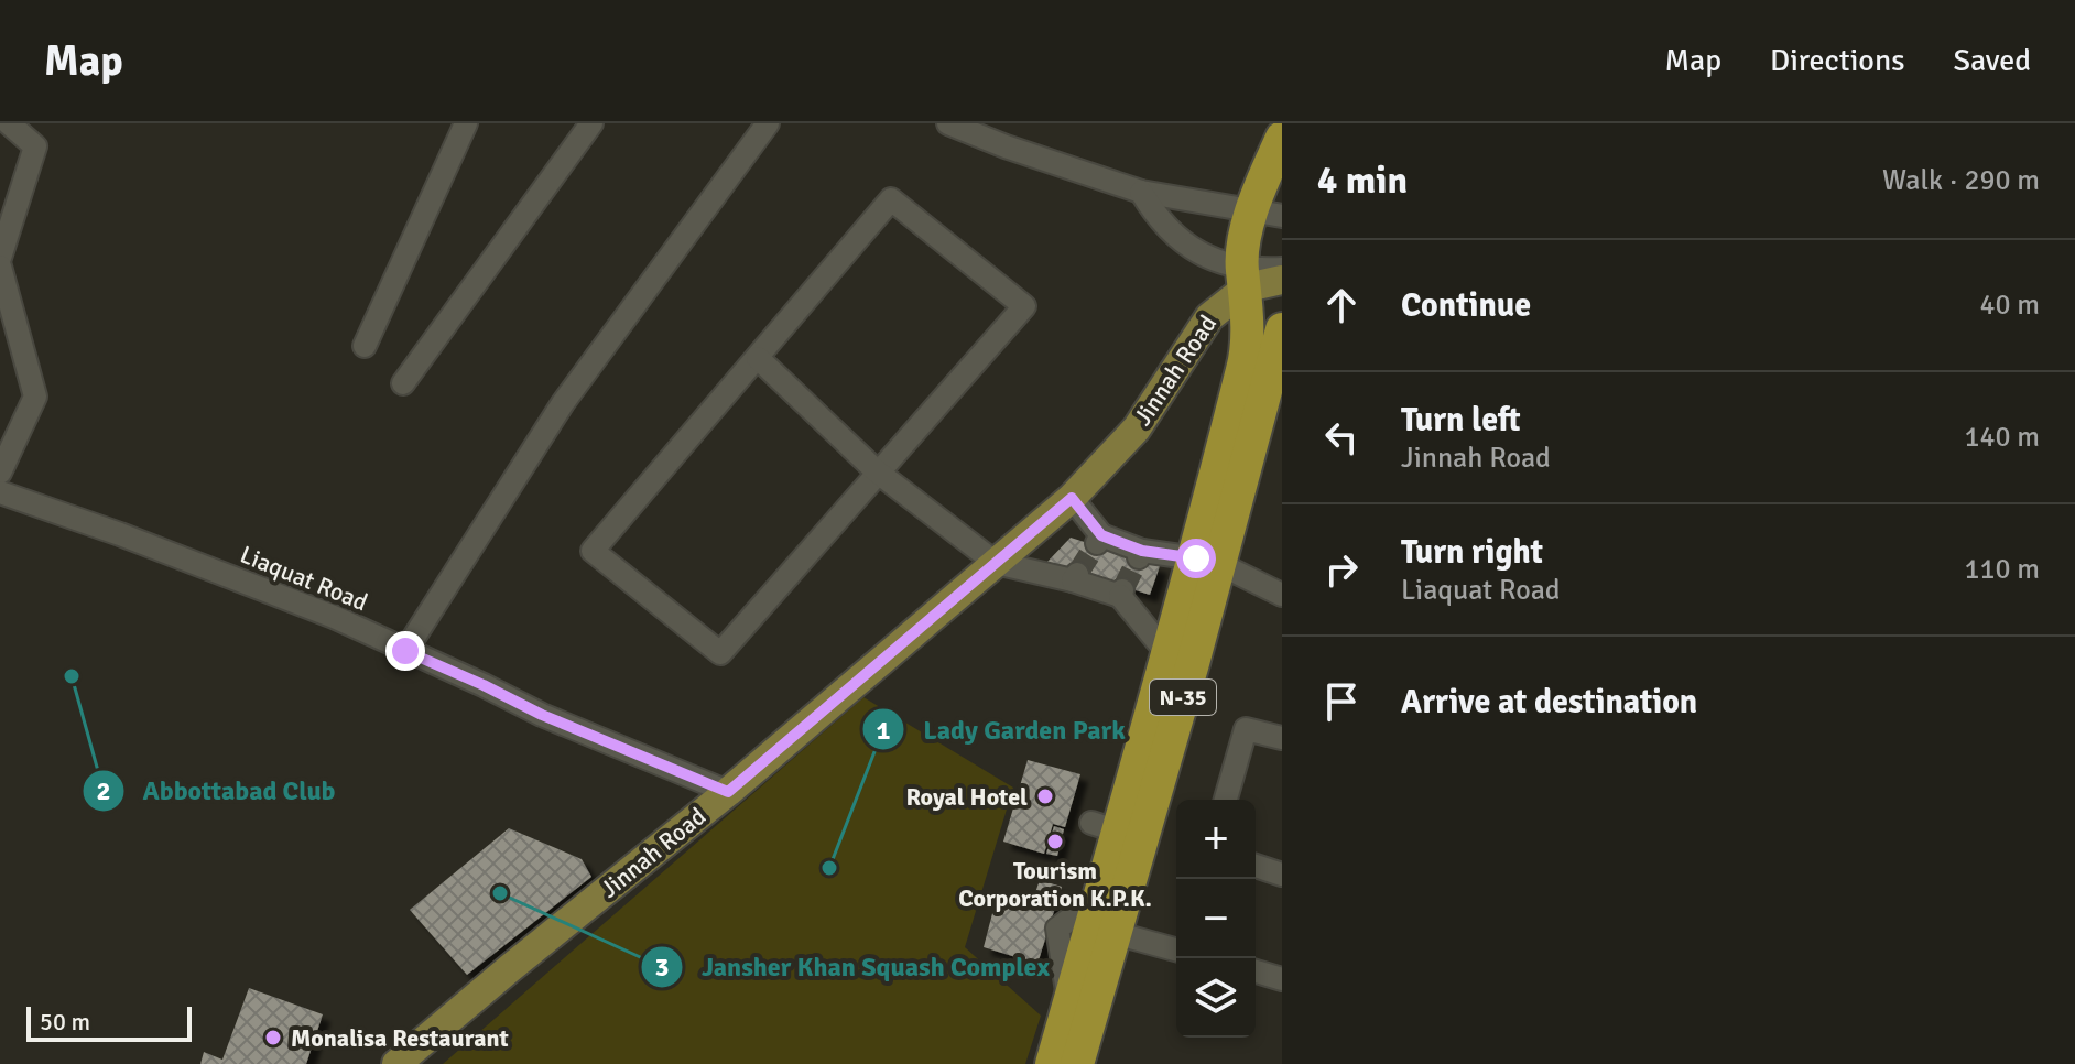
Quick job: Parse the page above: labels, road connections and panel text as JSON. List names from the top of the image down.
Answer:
{
  "streets": {
    "highway": ["N-35"],
    "main road": ["Jinnah Road"],
    "street": ["Liaquat Road"]
  },
  "crossings": [
    ["Jinnah Road", "Liaquat Road"],
    ["Jinnah Road", "N-35"]
  ],
  "places": [
    "Abbottabad Club",
    "Royal Hotel",
    "Tourism Corporation K.P.K.",
    "Lady Garden Park",
    "Jansher Khan Squash Complex",
    "Monalisa Restaurant"
  ],
  "scale_bar": "50 m",
  "page": {
    "header": "Map",
    "nav": ["Map", "Directions", "Saved"],
    "heading": ["4 min", "Walk · 290 m"],
    "list": [
      ["Continue", "40 m"],
      ["Turn left", "Jinnah Road", "140 m"],
      ["Turn right", "Liaquat Road", "110 m"],
      "Arrive at destination"
    ],
    "map_buttons": ["+", "−"],
    "scale": "50 m"
  }
}
